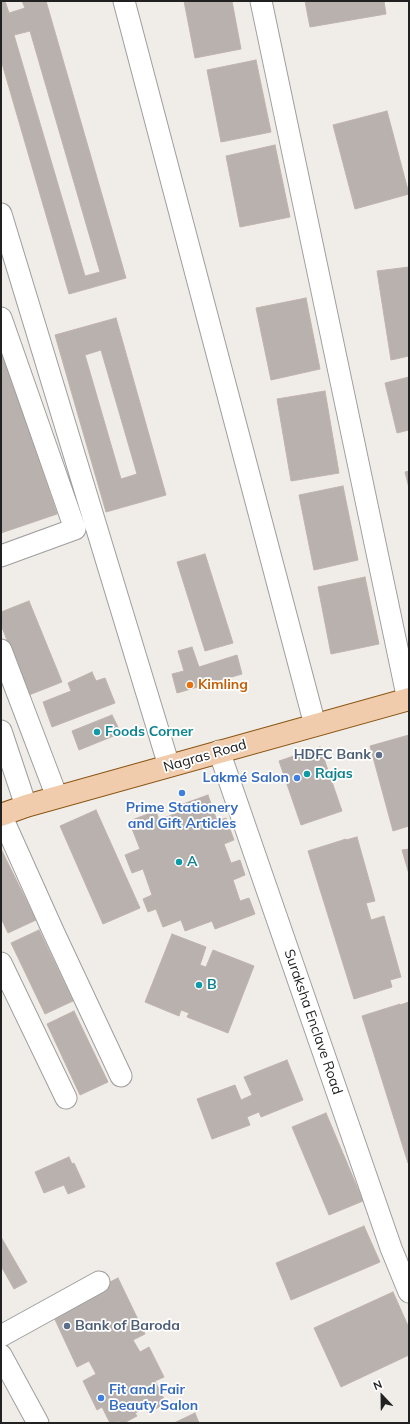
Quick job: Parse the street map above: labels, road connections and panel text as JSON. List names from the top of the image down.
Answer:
{
  "streets": {
    "main road": ["Nagras Road"],
    "street": ["Suraksha Enclave Road"]
  },
  "crossings": [
    ["Nagras Road", "Suraksha Enclave Road"]
  ],
  "places": [
    "Kimling",
    "Foods Corner",
    "HDFC Bank",
    "Rajas",
    "Lakmé Salon",
    "Prime Stationery and Gift Articles",
    "A",
    "B",
    "Bank of Baroda",
    "Fit and Fair Beauty Salon"
  ],
  "north": "top"
}
